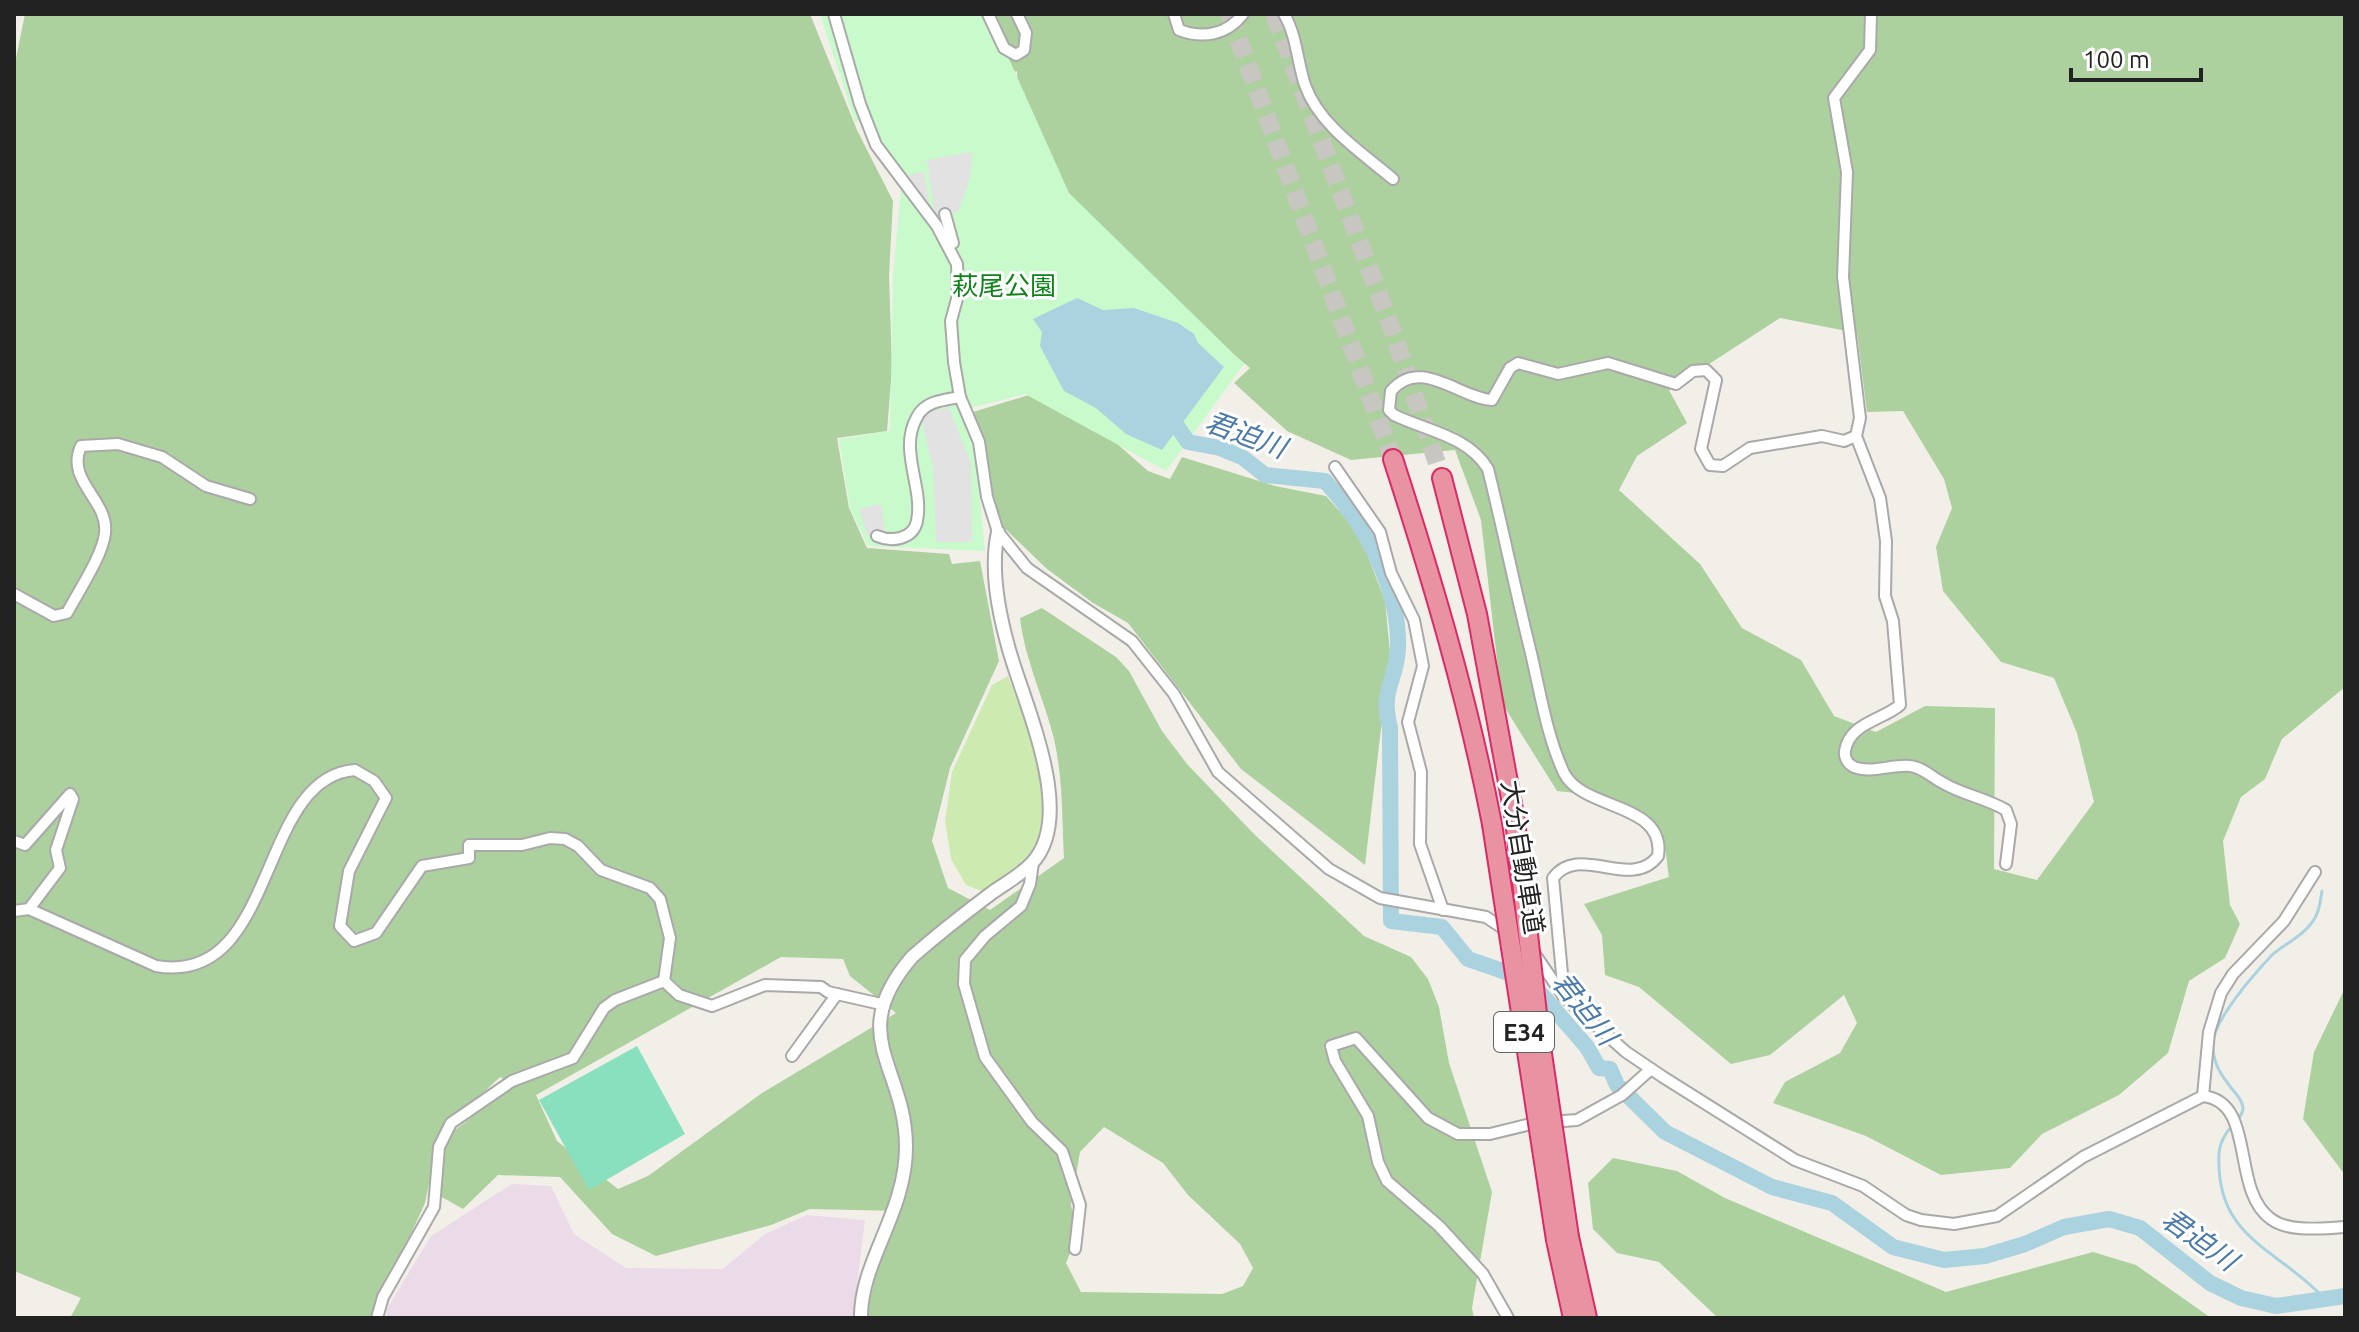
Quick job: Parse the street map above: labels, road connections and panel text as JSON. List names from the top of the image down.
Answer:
{
  "streets": {
    "highway": ["大分自動車道", "E34"]
  },
  "water": ["君迫川"],
  "parks": ["萩尾公園"],
  "scale_bar": "100 m"
}
